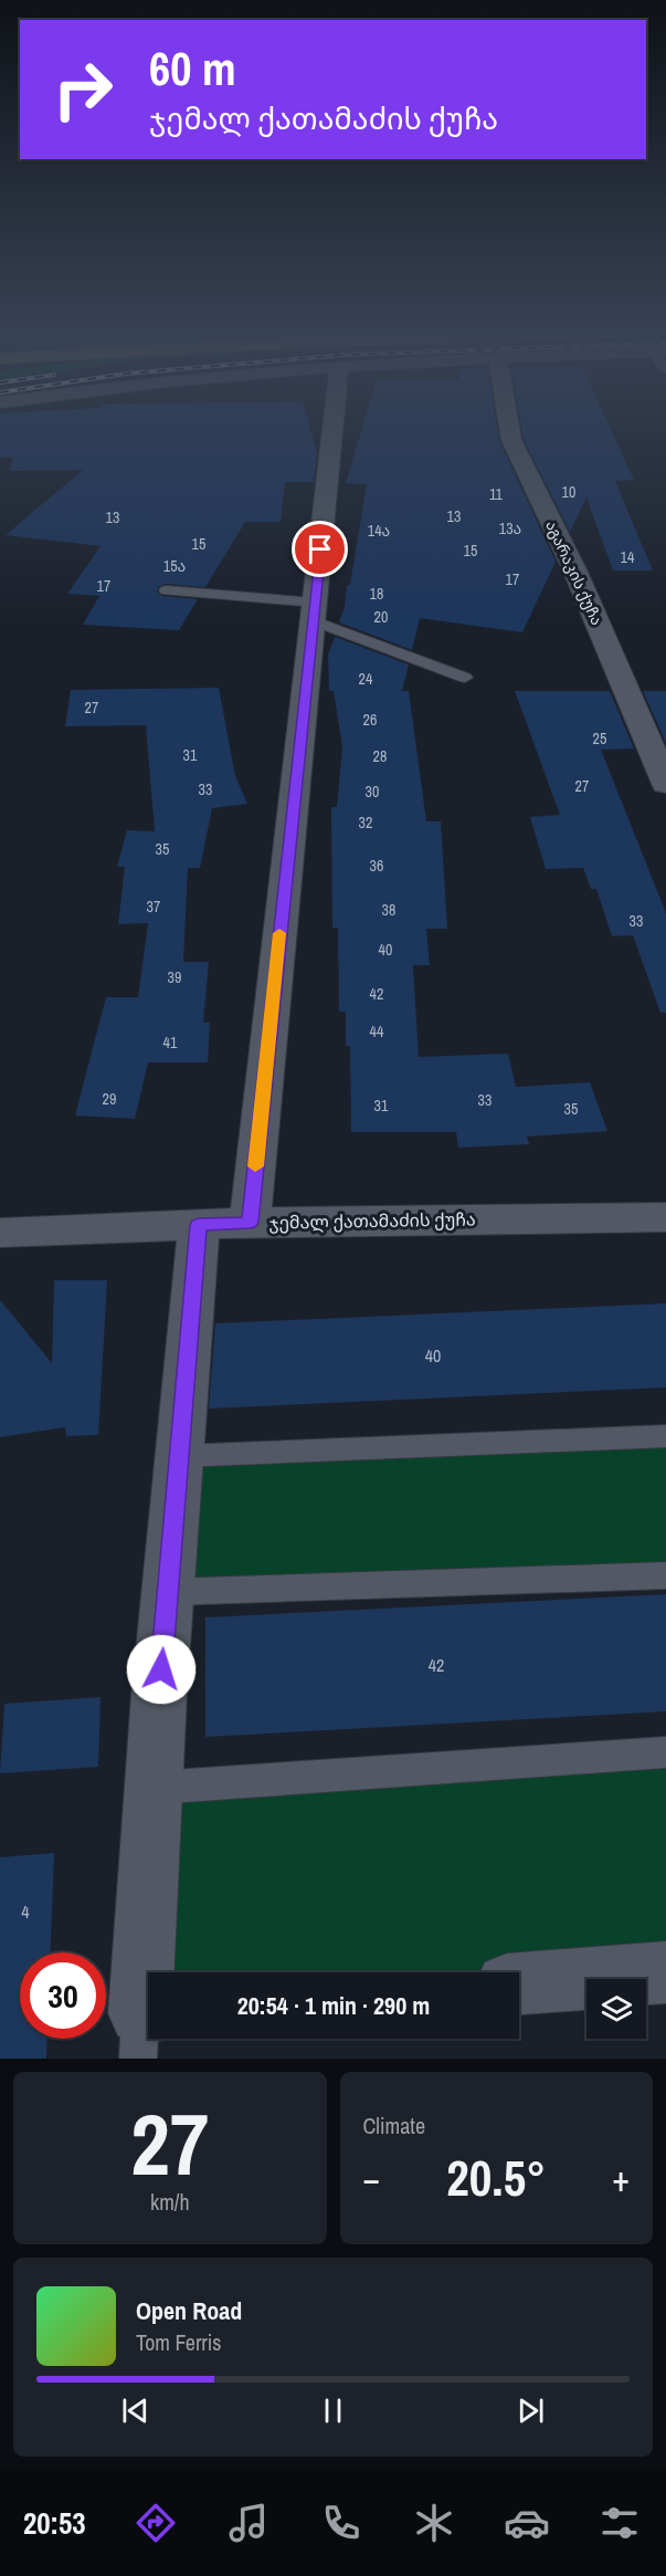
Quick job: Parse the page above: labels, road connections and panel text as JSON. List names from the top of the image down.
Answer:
{
  "streets": {
    "street": ["აგარაკის ქუჩა", "ჯემალ ქათამაძის ქუჩა"]
  },
  "house_numbers": [
    "10",
    "11",
    "13",
    "13",
    "13ა",
    "14ა",
    "15",
    "15",
    "14",
    "15ა",
    "17",
    "17",
    "18",
    "20",
    "24",
    "27",
    "26",
    "25",
    "31",
    "28",
    "27",
    "33",
    "30",
    "32",
    "35",
    "36",
    "37",
    "38",
    "33",
    "40",
    "39",
    "42",
    "44",
    "41",
    "29",
    "33",
    "31",
    "35",
    "40",
    "42",
    "4"
  ],
  "page": {
    "turn": ["60 m", "ჯემალ ქათამაძის ქუჩა"],
    "limit": "30",
    "trip": "20:54 · 1 min · 290 m",
    "tile": [
      ["27", "km/h"],
      "Climate"
    ],
    "heat": ["−", "20.5°", "+"],
    "song": ["Open Road", "Tom Ferris"],
    "tabs": "20:53"
  }
}
